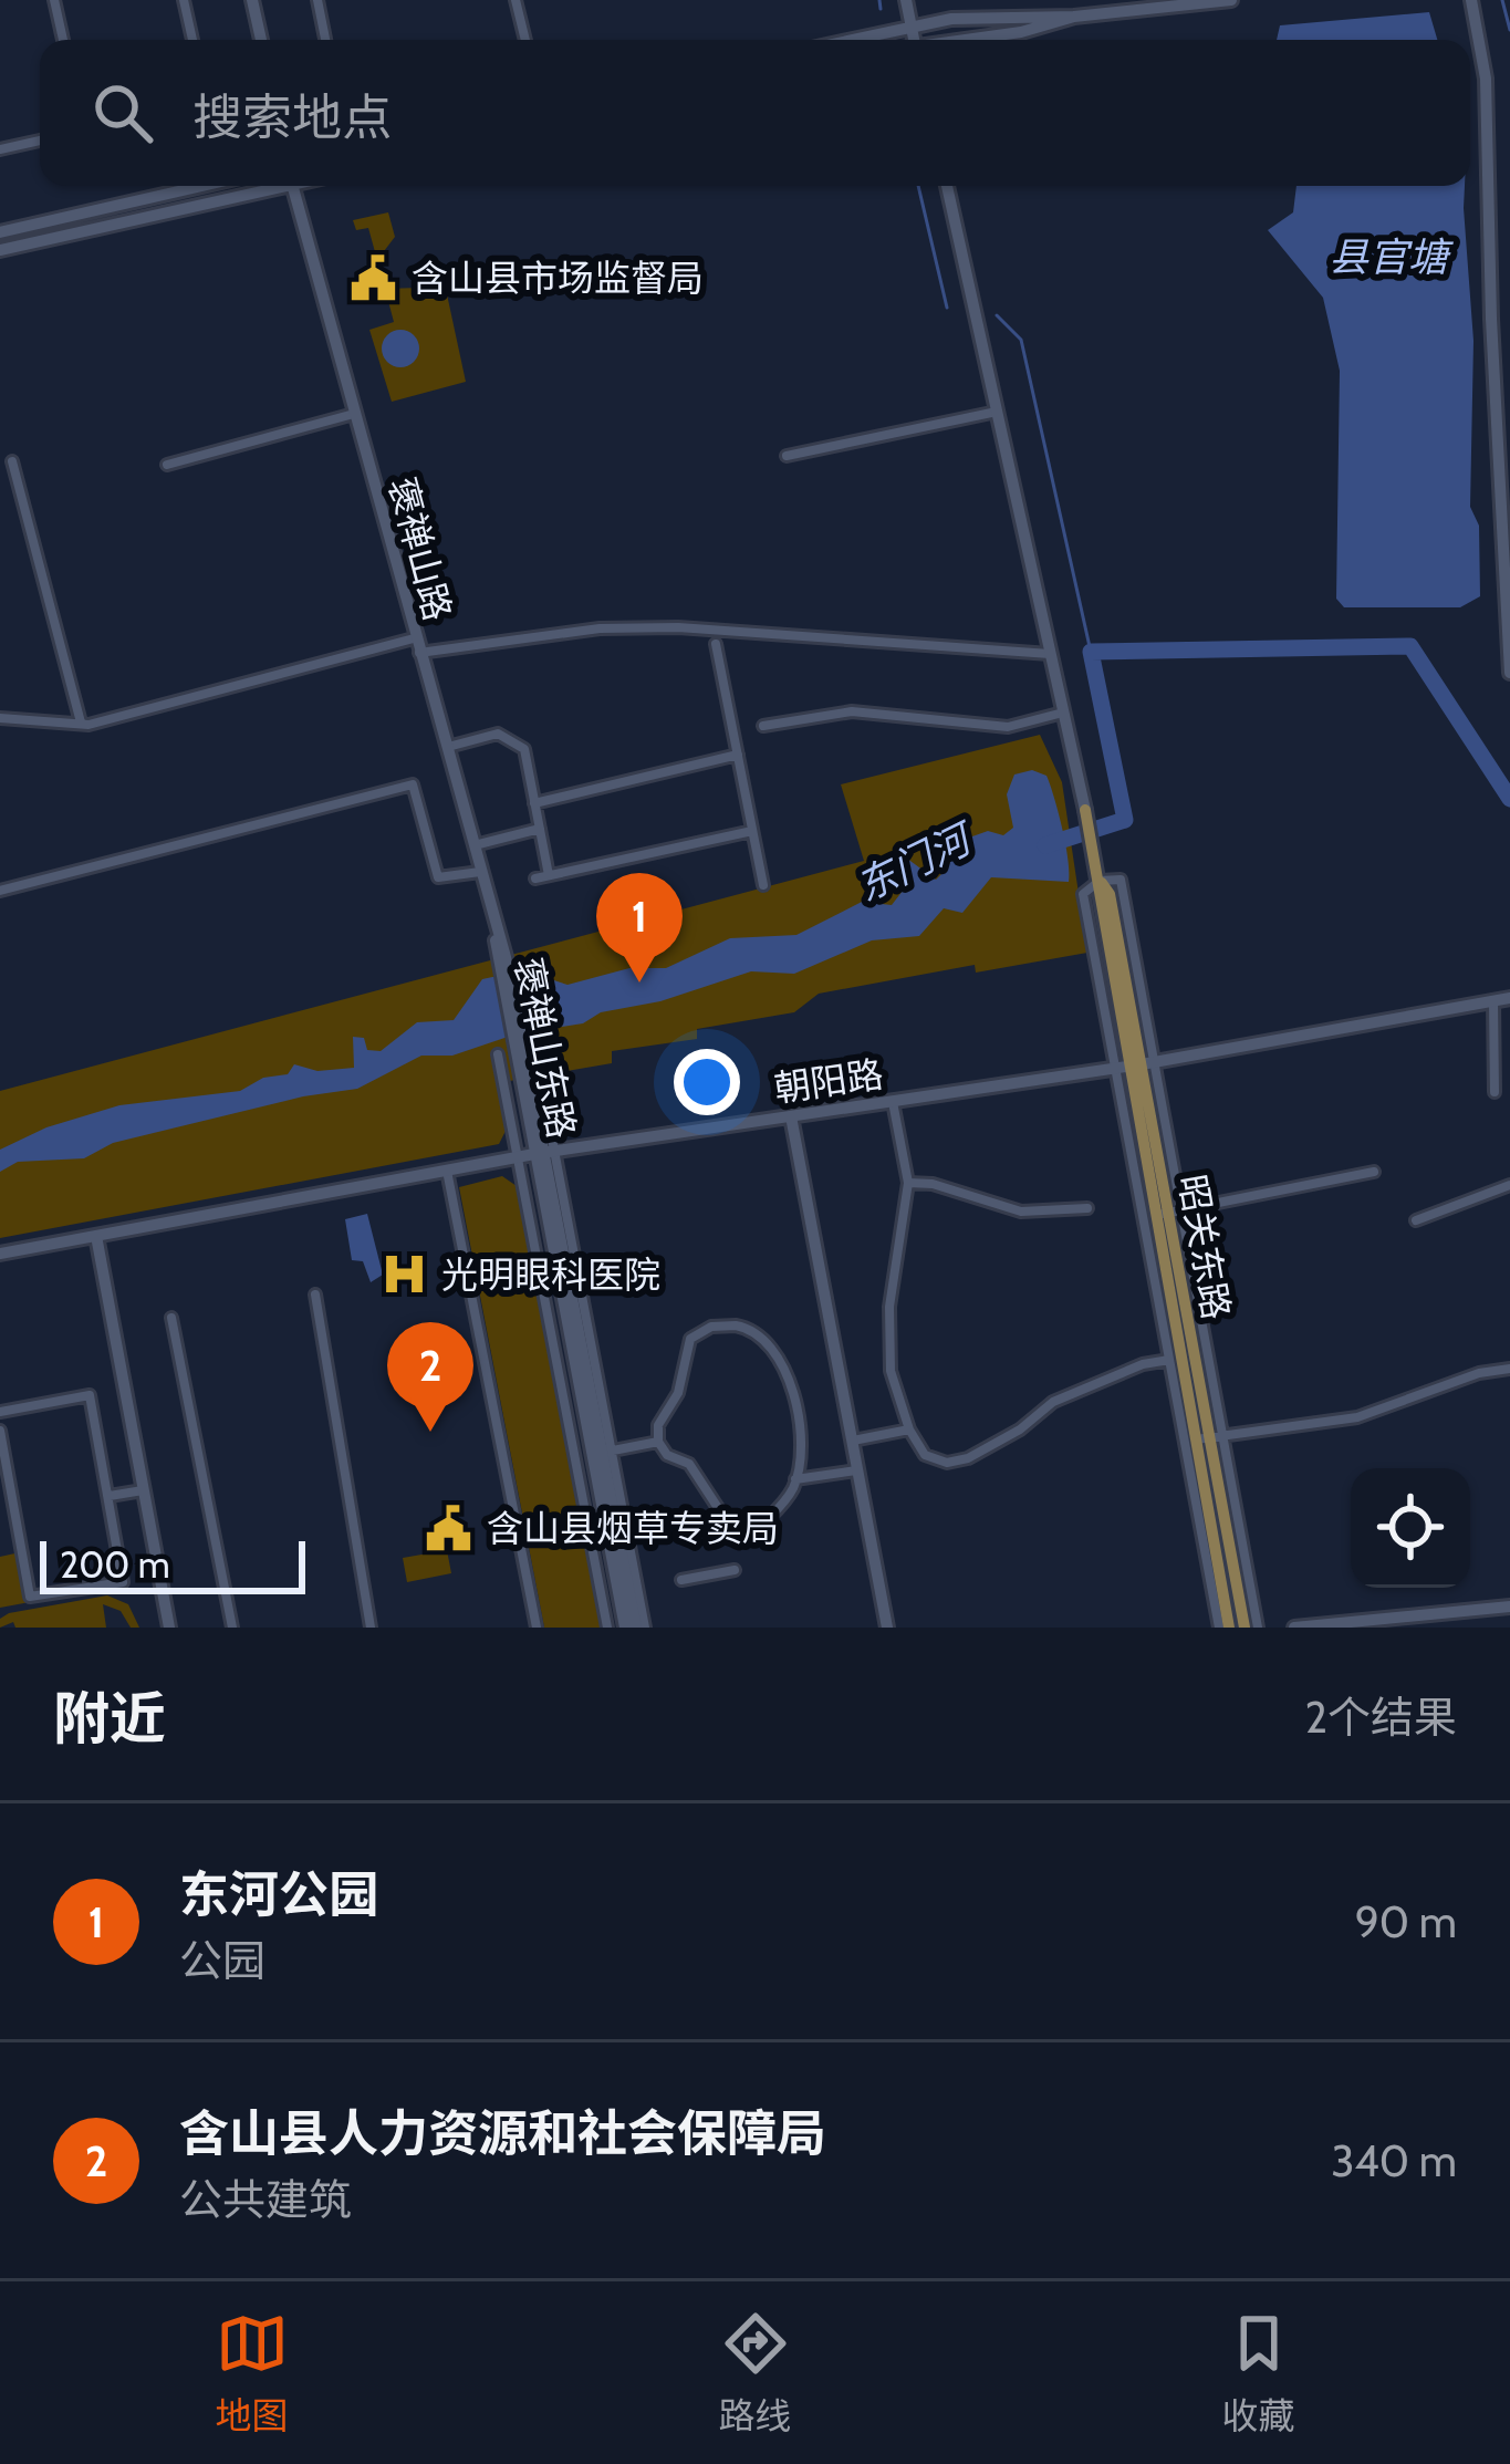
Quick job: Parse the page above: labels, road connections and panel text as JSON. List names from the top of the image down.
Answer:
{
  "streets": {
    "main road": [
      "褒禅山路",
      "褒禅山东路",
      "朝阳路",
      "昭关东路"
    ]
  },
  "crossings": [
    ["褒禅山路", "褒禅山东路"],
    ["褒禅山东路", "朝阳路"],
    ["朝阳路", "昭关东路"]
  ],
  "water": ["县官塘", "东门河"],
  "places": {
    "public building": ["含山县市场监督局", "含山县烟草专卖局"],
    "hospital": ["光明眼科医院"]
  },
  "scale_bar": "200 m",
  "page": {
    "search": "搜索地点",
    "pins": ["1", "2"],
    "scale": "200 m",
    "heading": ["附近", "2个结果"],
    "list": [
      {
        "mark": "1",
        "name": "东河公园",
        "note": "公园",
        "value": "90 m"
      },
      {
        "mark": "2",
        "name": "含山县人力资源和社会保障局",
        "note": "公共建筑",
        "value": "340 m"
      }
    ],
    "nav": ["地图", "路线", "收藏"]
  }
}
